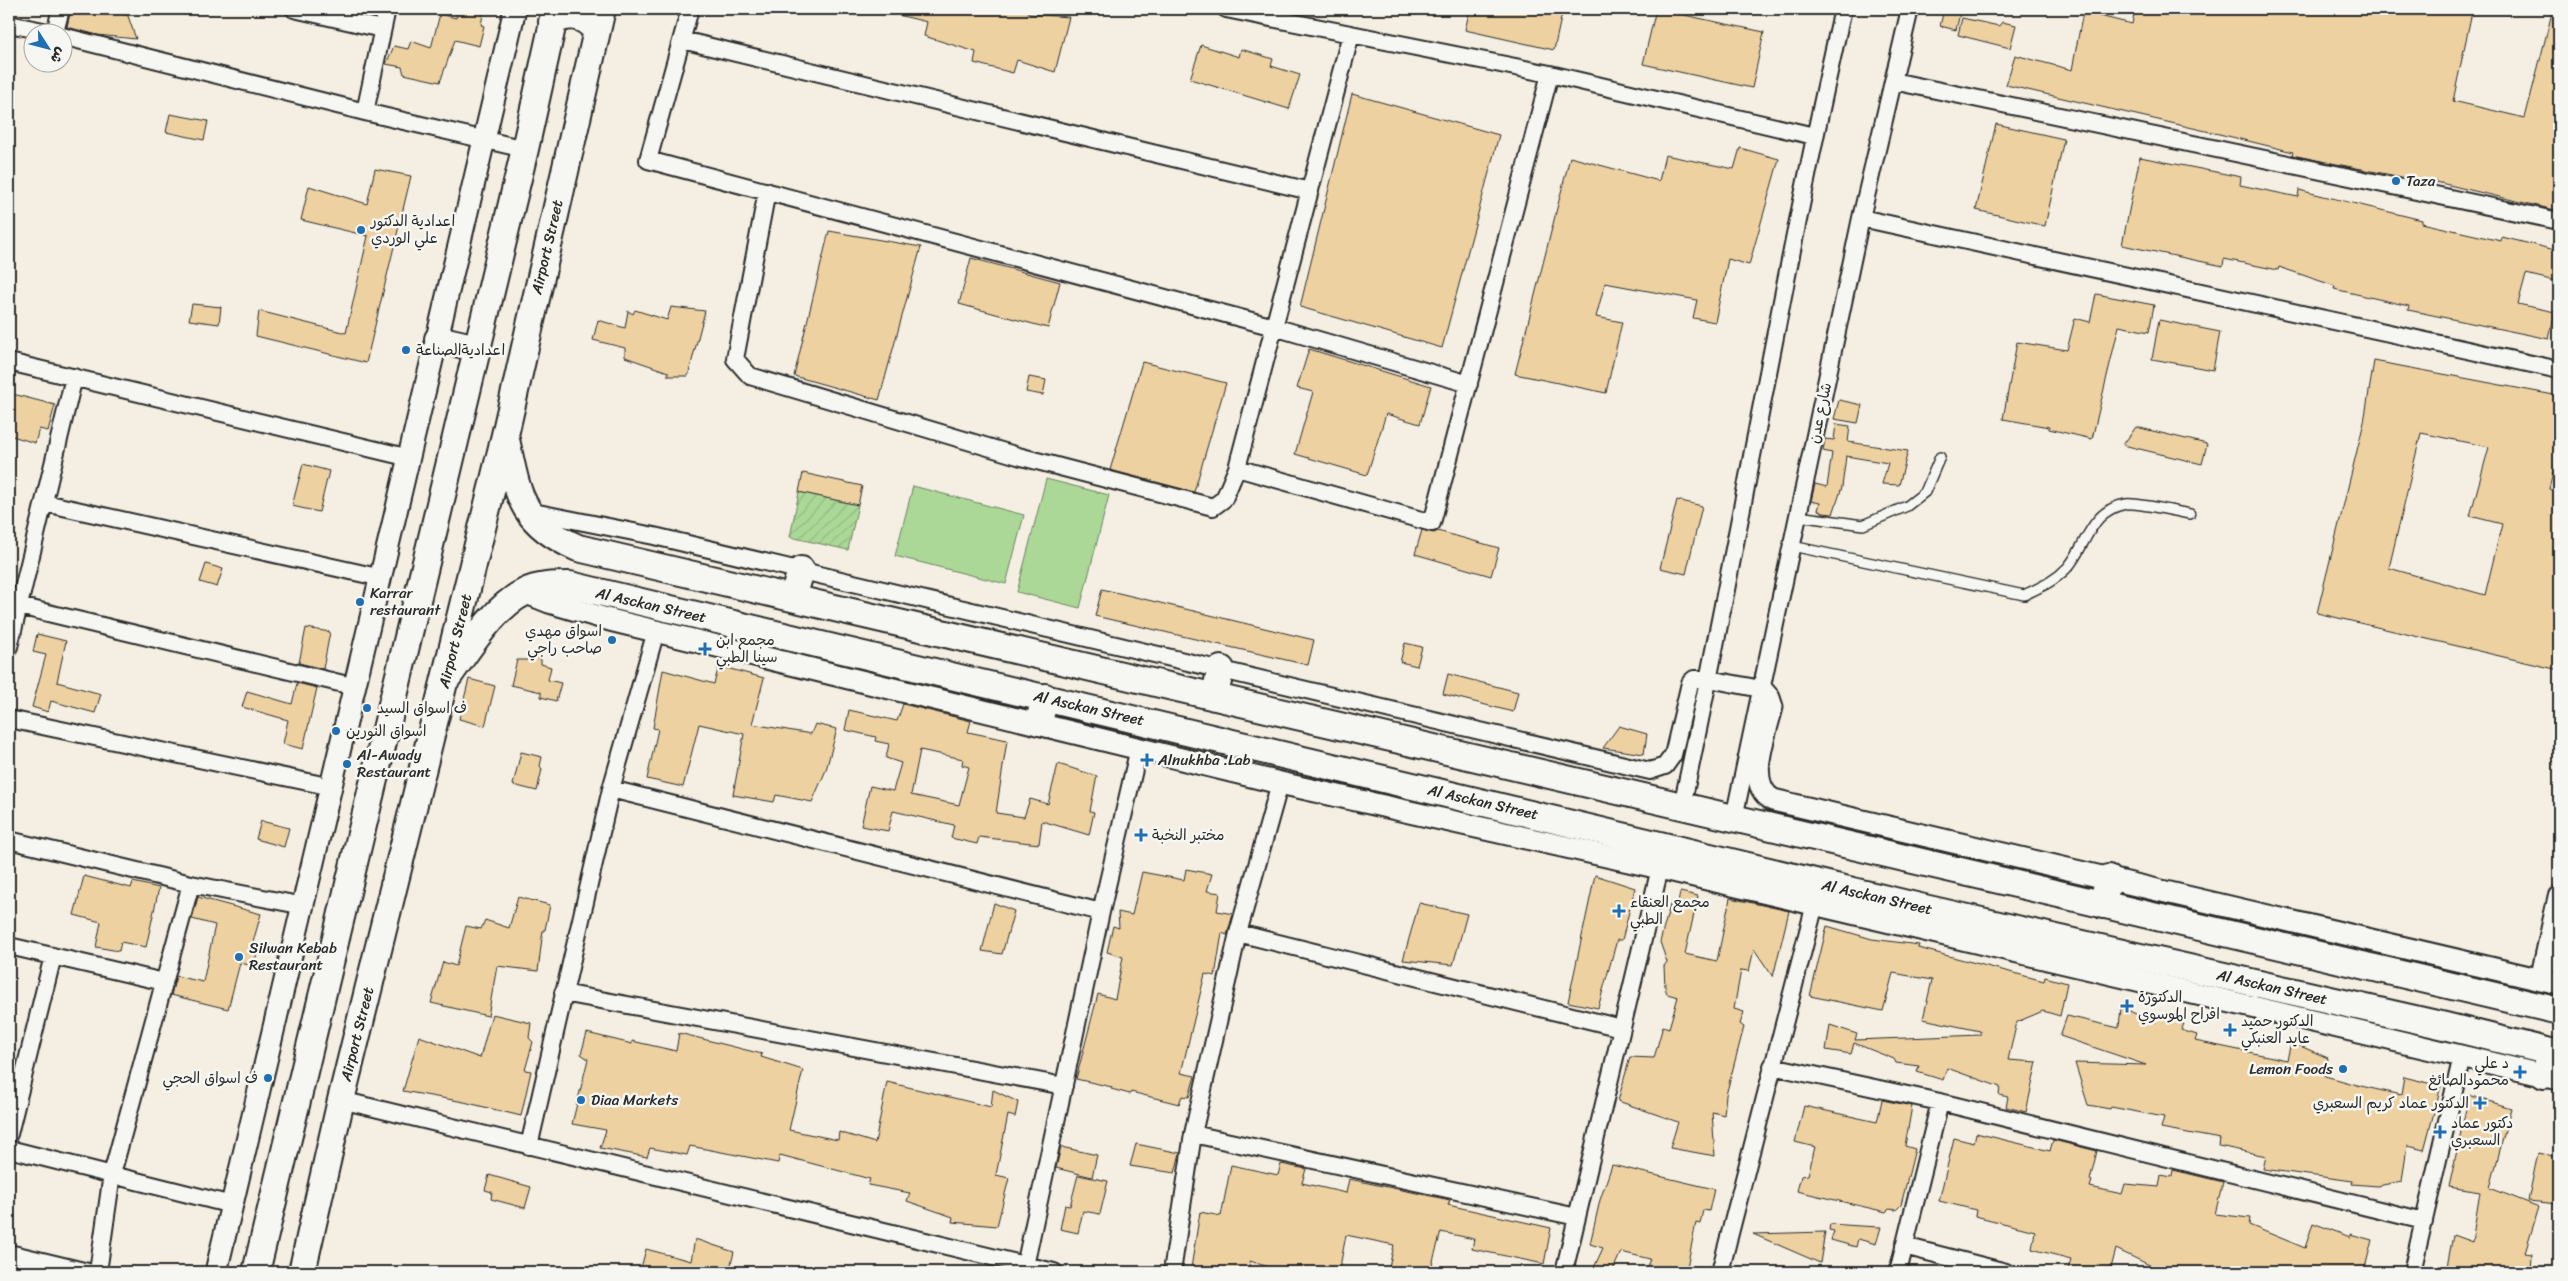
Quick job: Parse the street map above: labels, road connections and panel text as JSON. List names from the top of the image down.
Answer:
{
  "streets": {
    "main road": ["Airport Street", "Al Asckan Street"],
    "street": ["شارع عدن"]
  },
  "crossings": [
    ["Airport Street", "Al Asckan Street"]
  ],
  "places": {
    "other": [
      "Taza",
      "اعدادية الدكتور علي الوردي",
      "اعداديةالصناعة",
      "Karrar restaurant",
      "اسواق مهدي صاحب راجي",
      "ف اسواق السيد",
      "اسواق النورين",
      "Al-Awady Restaurant",
      "Silwan Kebab Restaurant",
      "Lemon Foods",
      "ف اسواق الحجي",
      "Diaa Markets"
    ],
    "health": [
      "مجمع ابن سينا الطبي",
      "Alnukhba .Lab",
      "مختبر النخبة",
      "مجمع العنقاء الطبي",
      "الدكتورة افراح الموسوي",
      "الدكتور حميد عايد العنبكي",
      "د علي محمودالصائغ",
      "الدكتور عماد كريم السعبري",
      "دكتور عماد السعبري"
    ]
  },
  "north": "bottom right"
}
